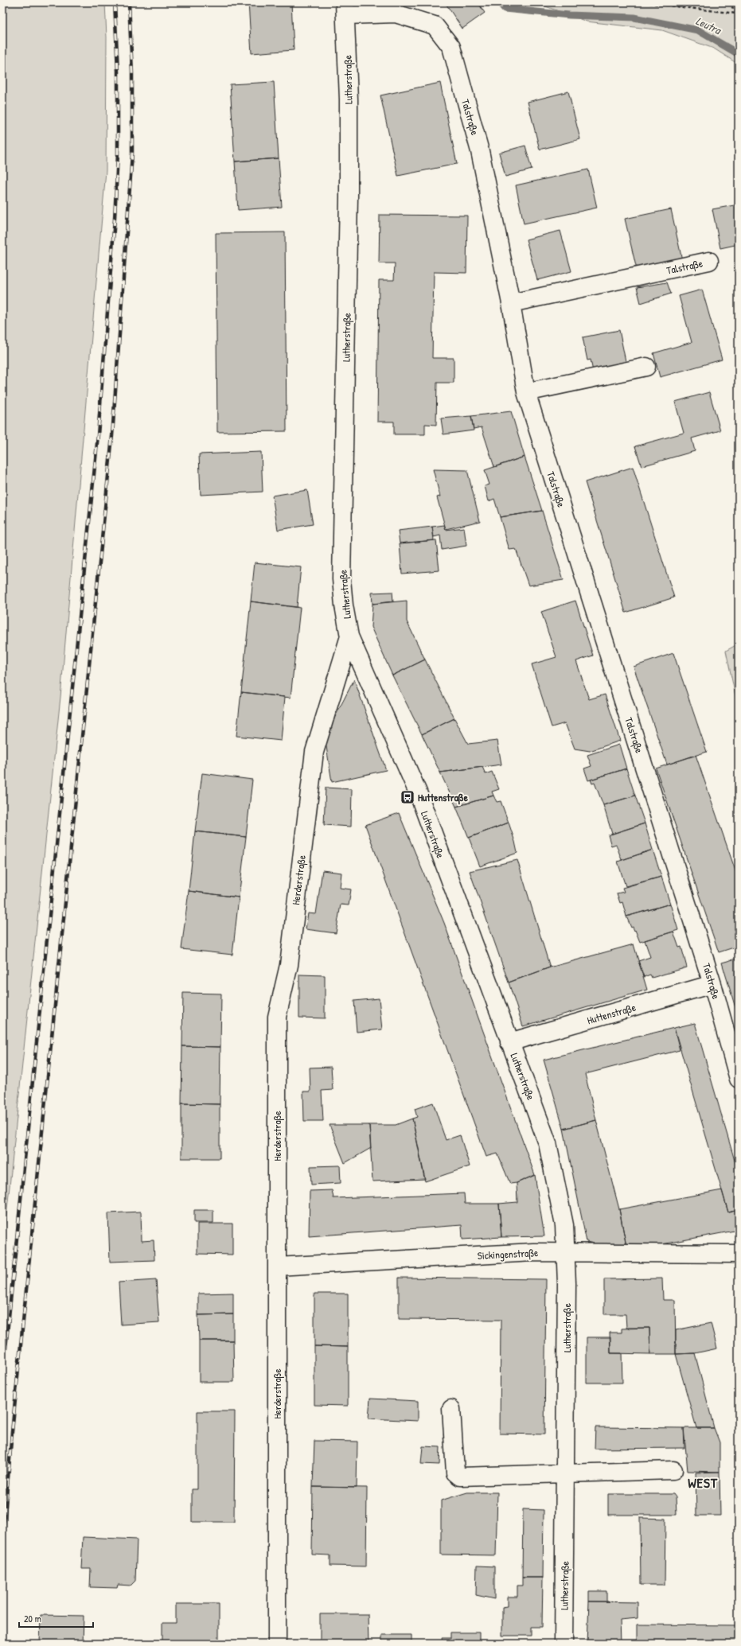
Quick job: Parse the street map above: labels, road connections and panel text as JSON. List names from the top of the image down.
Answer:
{
  "streets": {
    "street": [
      "Lutherstraße",
      "Talstraße",
      "Herderstraße",
      "Huttenstraße",
      "Sickingenstraße"
    ]
  },
  "crossings": [
    ["Lutherstraße", "Talstraße"],
    ["Lutherstraße", "Herderstraße"],
    ["Lutherstraße", "Huttenstraße"],
    ["Lutherstraße", "Sickingenstraße"],
    ["Talstraße", "Huttenstraße"],
    ["Herderstraße", "Sickingenstraße"]
  ],
  "districts": ["WEST"],
  "water": ["Leutra"],
  "places": {
    "bus stop": ["Huttenstraße"]
  },
  "scale_bar": "20 m"
}
